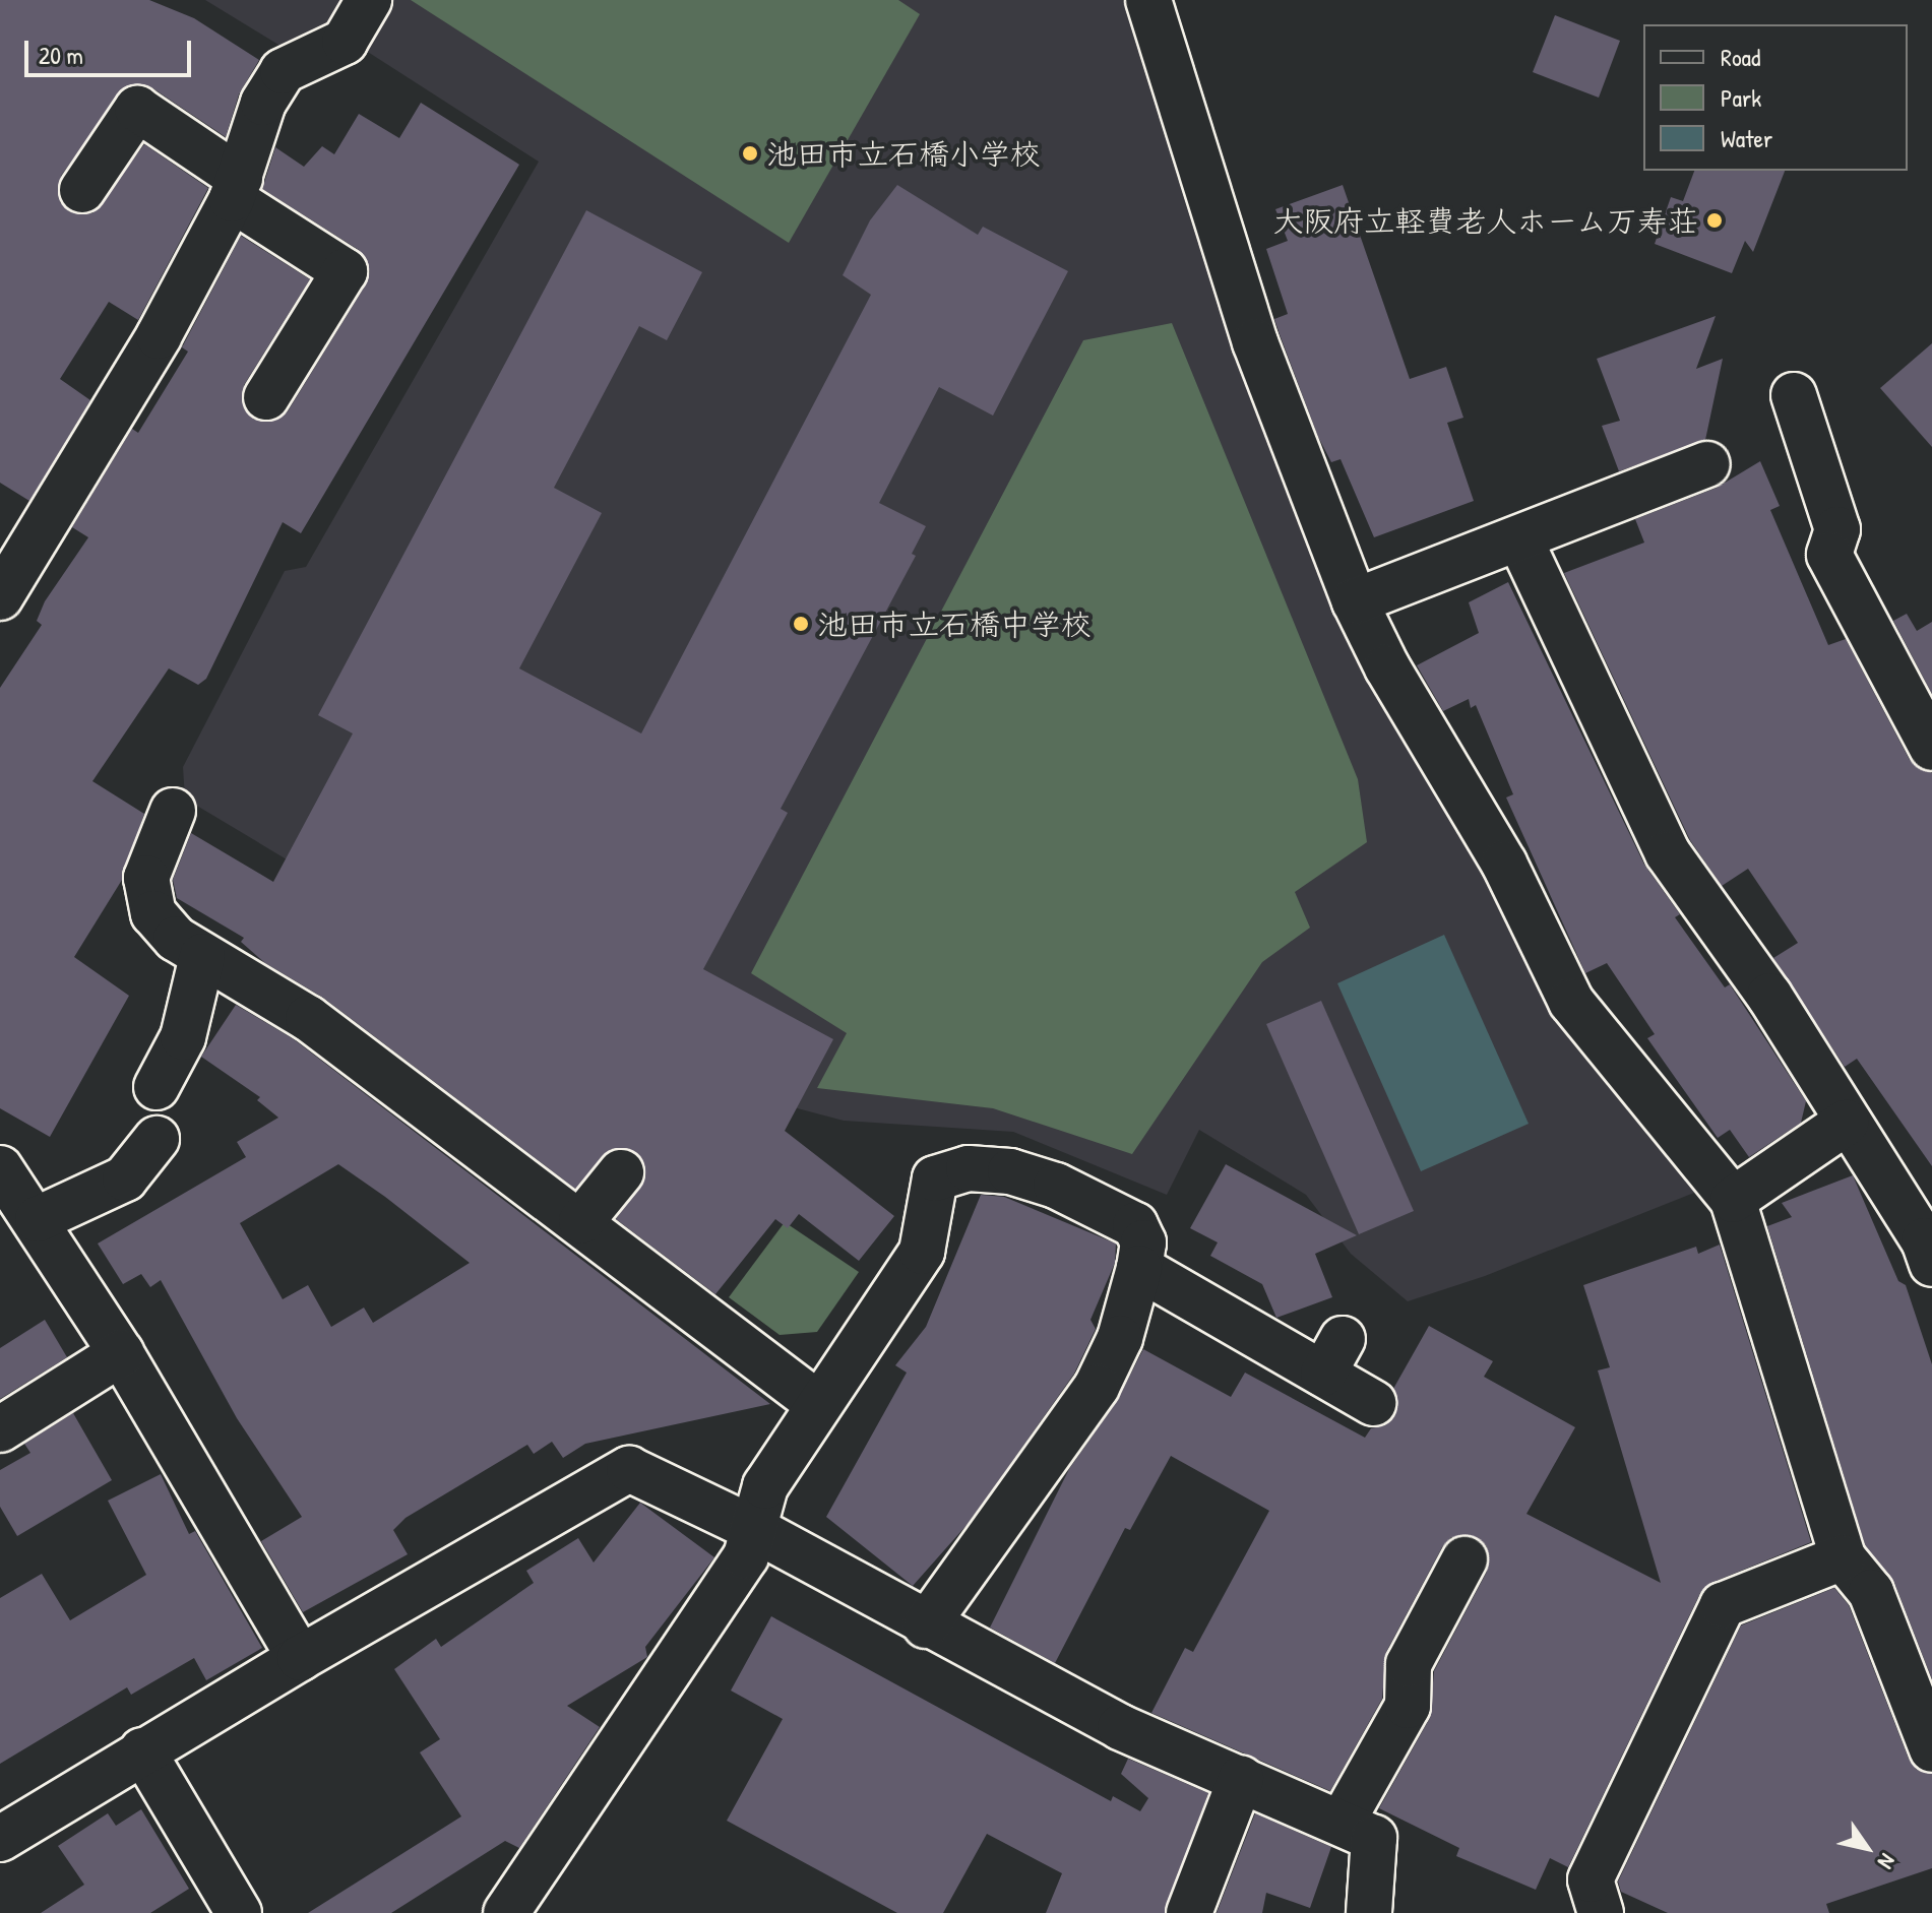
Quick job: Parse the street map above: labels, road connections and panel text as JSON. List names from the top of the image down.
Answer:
{
  "places": ["池田市立石橋小学校", "大阪府立軽費老人ホーム万寿荘", "池田市立石橋中学校"],
  "legend": ["Road", "Park", "Water"],
  "scale_bar": "20 m",
  "north": "bottom right"
}
